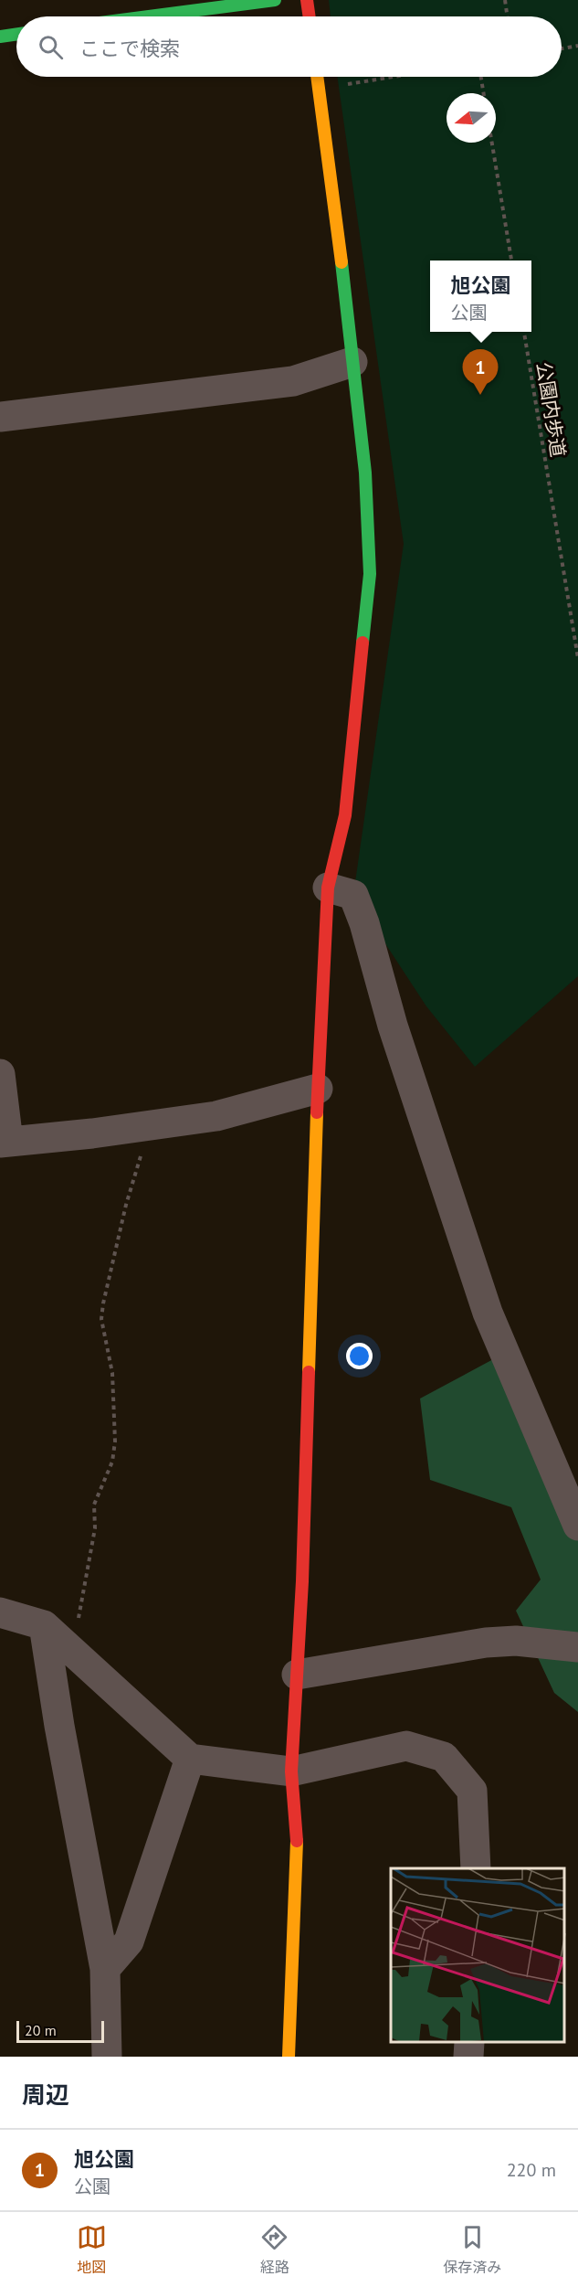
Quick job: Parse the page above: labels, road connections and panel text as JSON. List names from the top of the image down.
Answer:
{
  "streets": {
    "path": ["公園内歩道"]
  },
  "scale_bar": "20 m",
  "north": "left",
  "page": {
    "search": "ここで検索",
    "popup": ["旭公園", "公園"],
    "pins": "1",
    "scale": "20 m",
    "heading": "周辺",
    "list": [
      {
        "mark": "1",
        "name": "旭公園",
        "note": "公園",
        "value": "220 m"
      }
    ],
    "nav": ["地図", "経路", "保存済み"]
  }
}
